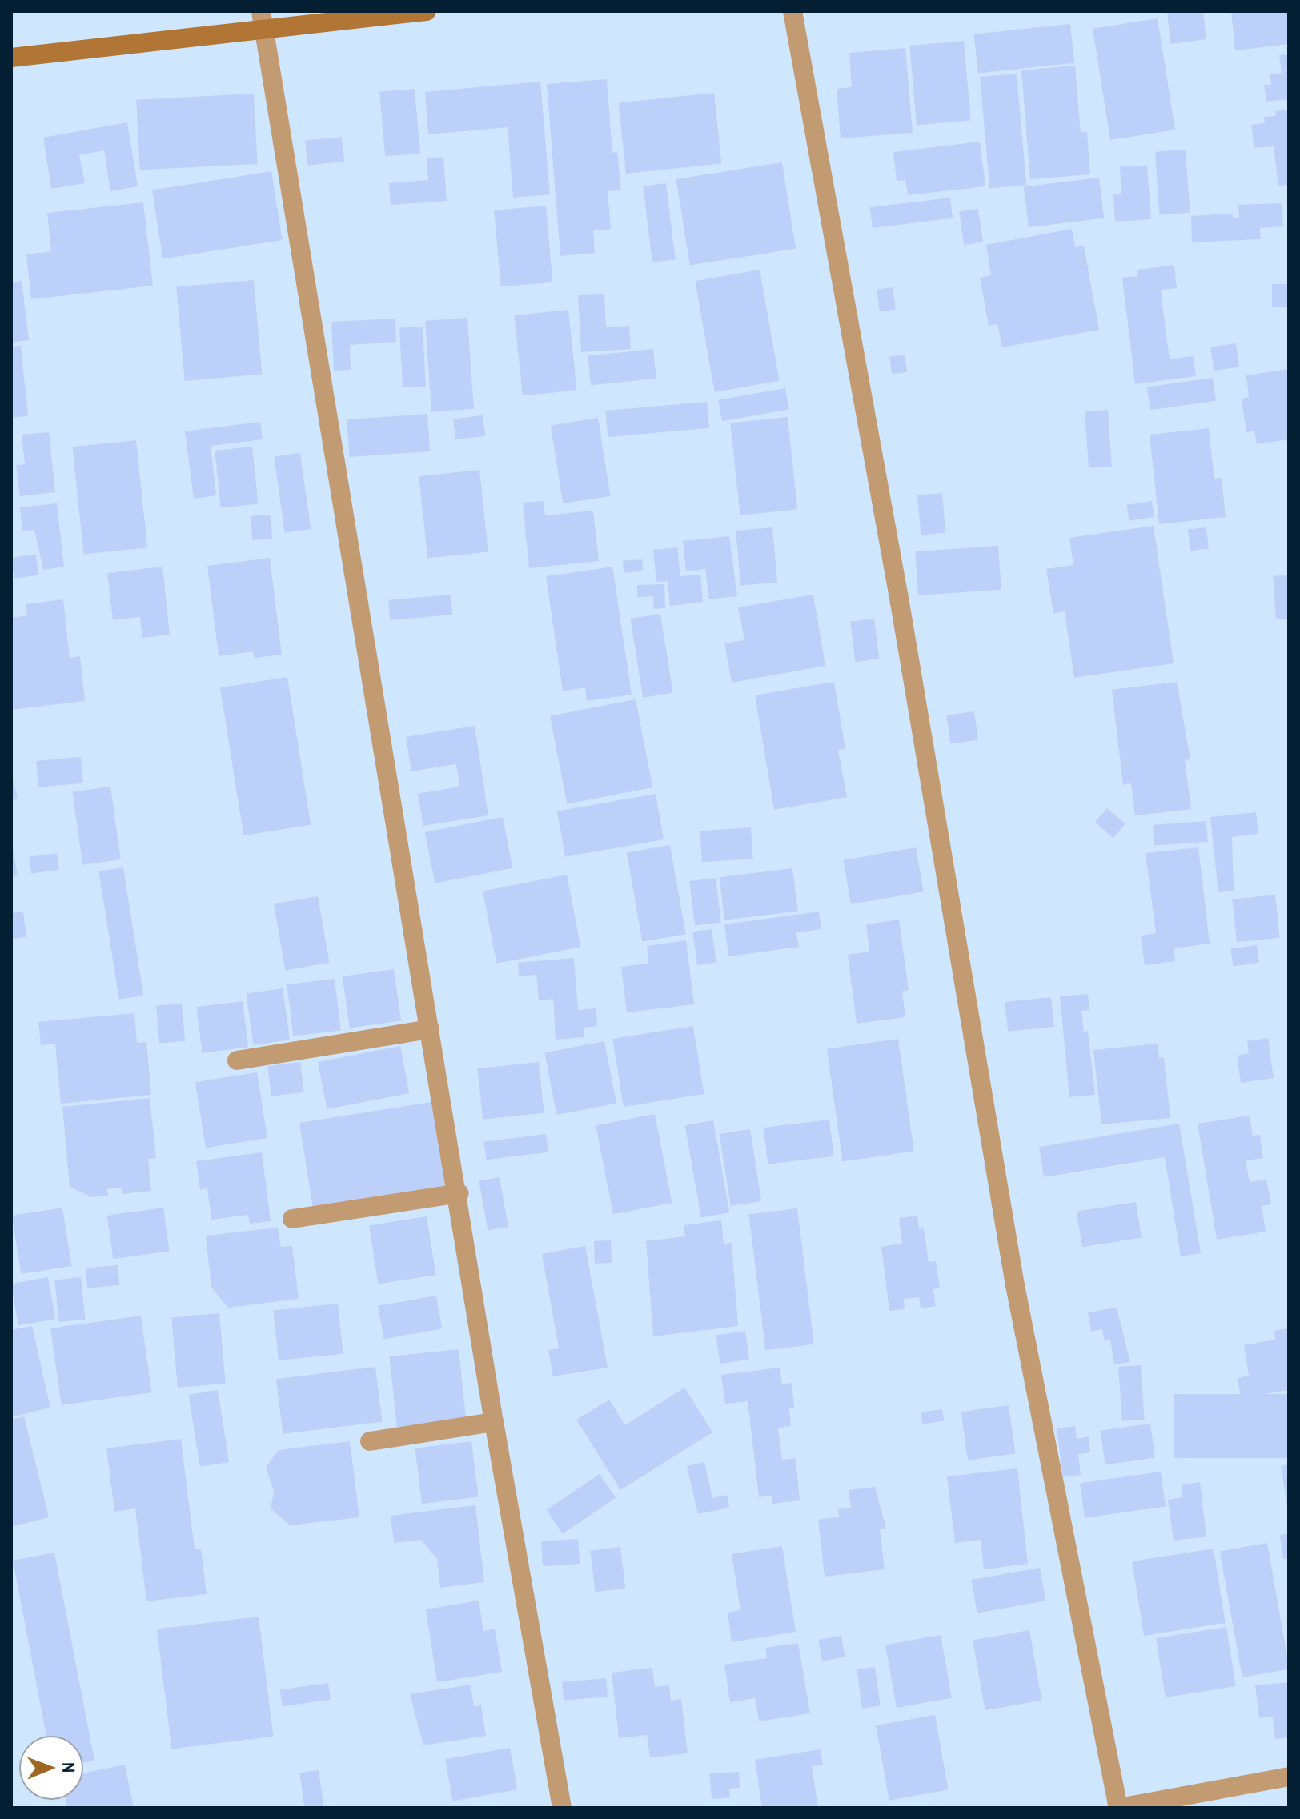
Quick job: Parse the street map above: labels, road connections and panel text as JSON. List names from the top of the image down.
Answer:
{
  "north": "right"
}
